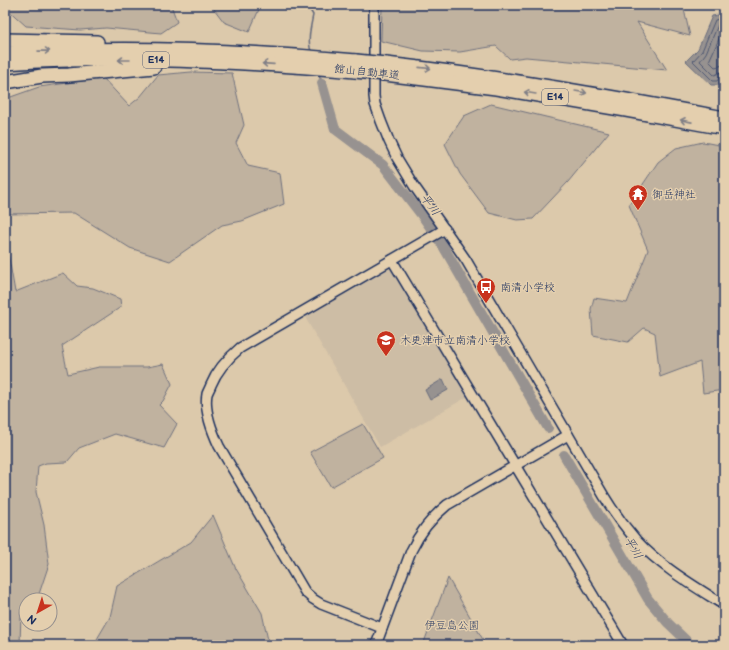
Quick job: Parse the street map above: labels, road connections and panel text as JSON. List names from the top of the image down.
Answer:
{
  "streets": {
    "highway": ["E14", "館山自動車道"]
  },
  "water": ["平川"],
  "parks": ["伊豆島公園"],
  "places": {
    "temple": ["御岳神社"],
    "bus stop": ["南清小学校"],
    "school or university": ["木更津市立南清小学校"]
  },
  "north": "bottom left"
}
